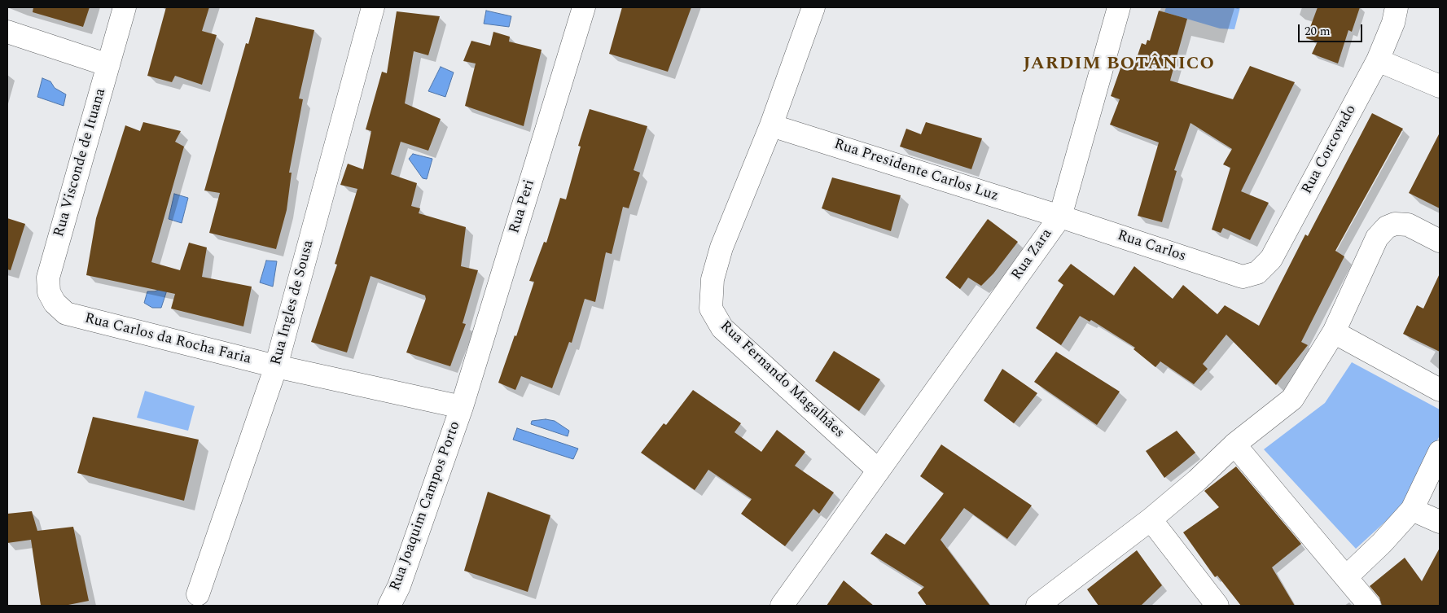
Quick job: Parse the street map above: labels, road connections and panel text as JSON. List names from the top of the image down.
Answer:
{
  "streets": {
    "street": [
      "Rua Corcovado",
      "Rua Visconde de Ituana",
      "Rua Presidente Carlos Luz",
      "Rua Peri",
      "Rua Carlos",
      "Rua Zara",
      "Rua Ingles de Sousa",
      "Rua Carlos da Rocha Faria",
      "Rua Fernando Magalhães",
      "Rua Joaquim Campos Porto"
    ]
  },
  "crossings": [
    ["Rua Corcovado", "Rua Carlos"],
    ["Rua Visconde de Ituana", "Rua Carlos da Rocha Faria"],
    ["Rua Presidente Carlos Luz", "Rua Carlos"],
    ["Rua Presidente Carlos Luz", "Rua Zara"],
    ["Rua Presidente Carlos Luz", "Rua Fernando Magalhães"],
    ["Rua Peri", "Rua Carlos da Rocha Faria"],
    ["Rua Peri", "Rua Joaquim Campos Porto"],
    ["Rua Carlos", "Rua Zara"],
    ["Rua Zara", "Rua Fernando Magalhães"],
    ["Rua Ingles de Sousa", "Rua Carlos da Rocha Faria"],
    ["Rua Carlos da Rocha Faria", "Rua Joaquim Campos Porto"]
  ],
  "districts": ["JARDIM BOTÂNICO"],
  "scale_bar": "20 m"
}
